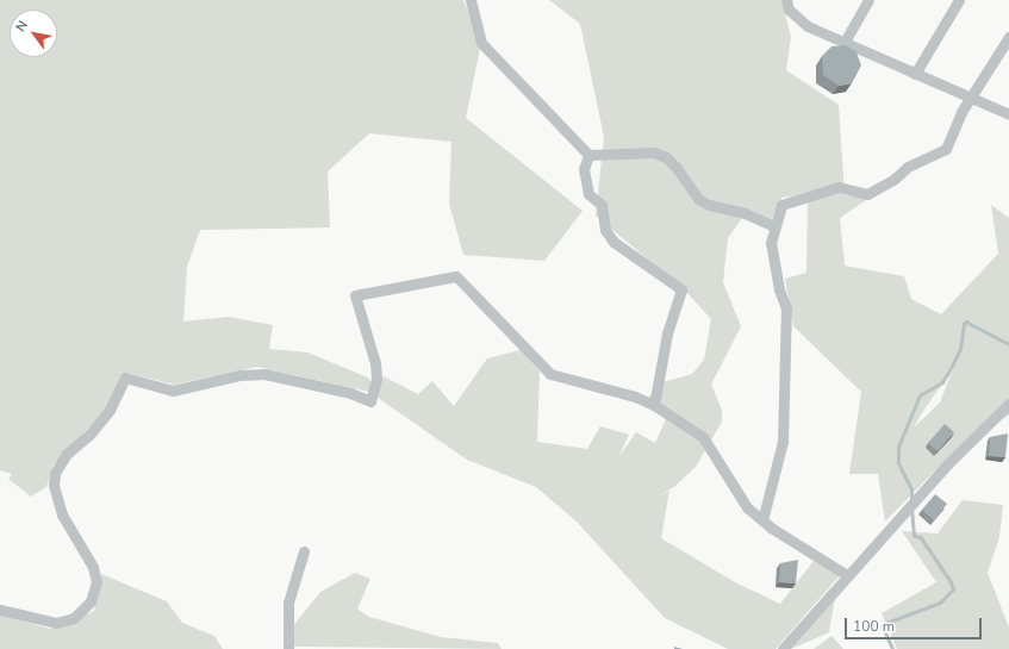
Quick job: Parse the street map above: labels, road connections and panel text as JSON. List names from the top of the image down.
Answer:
{
  "scale_bar": "100 m",
  "north": "top left"
}
